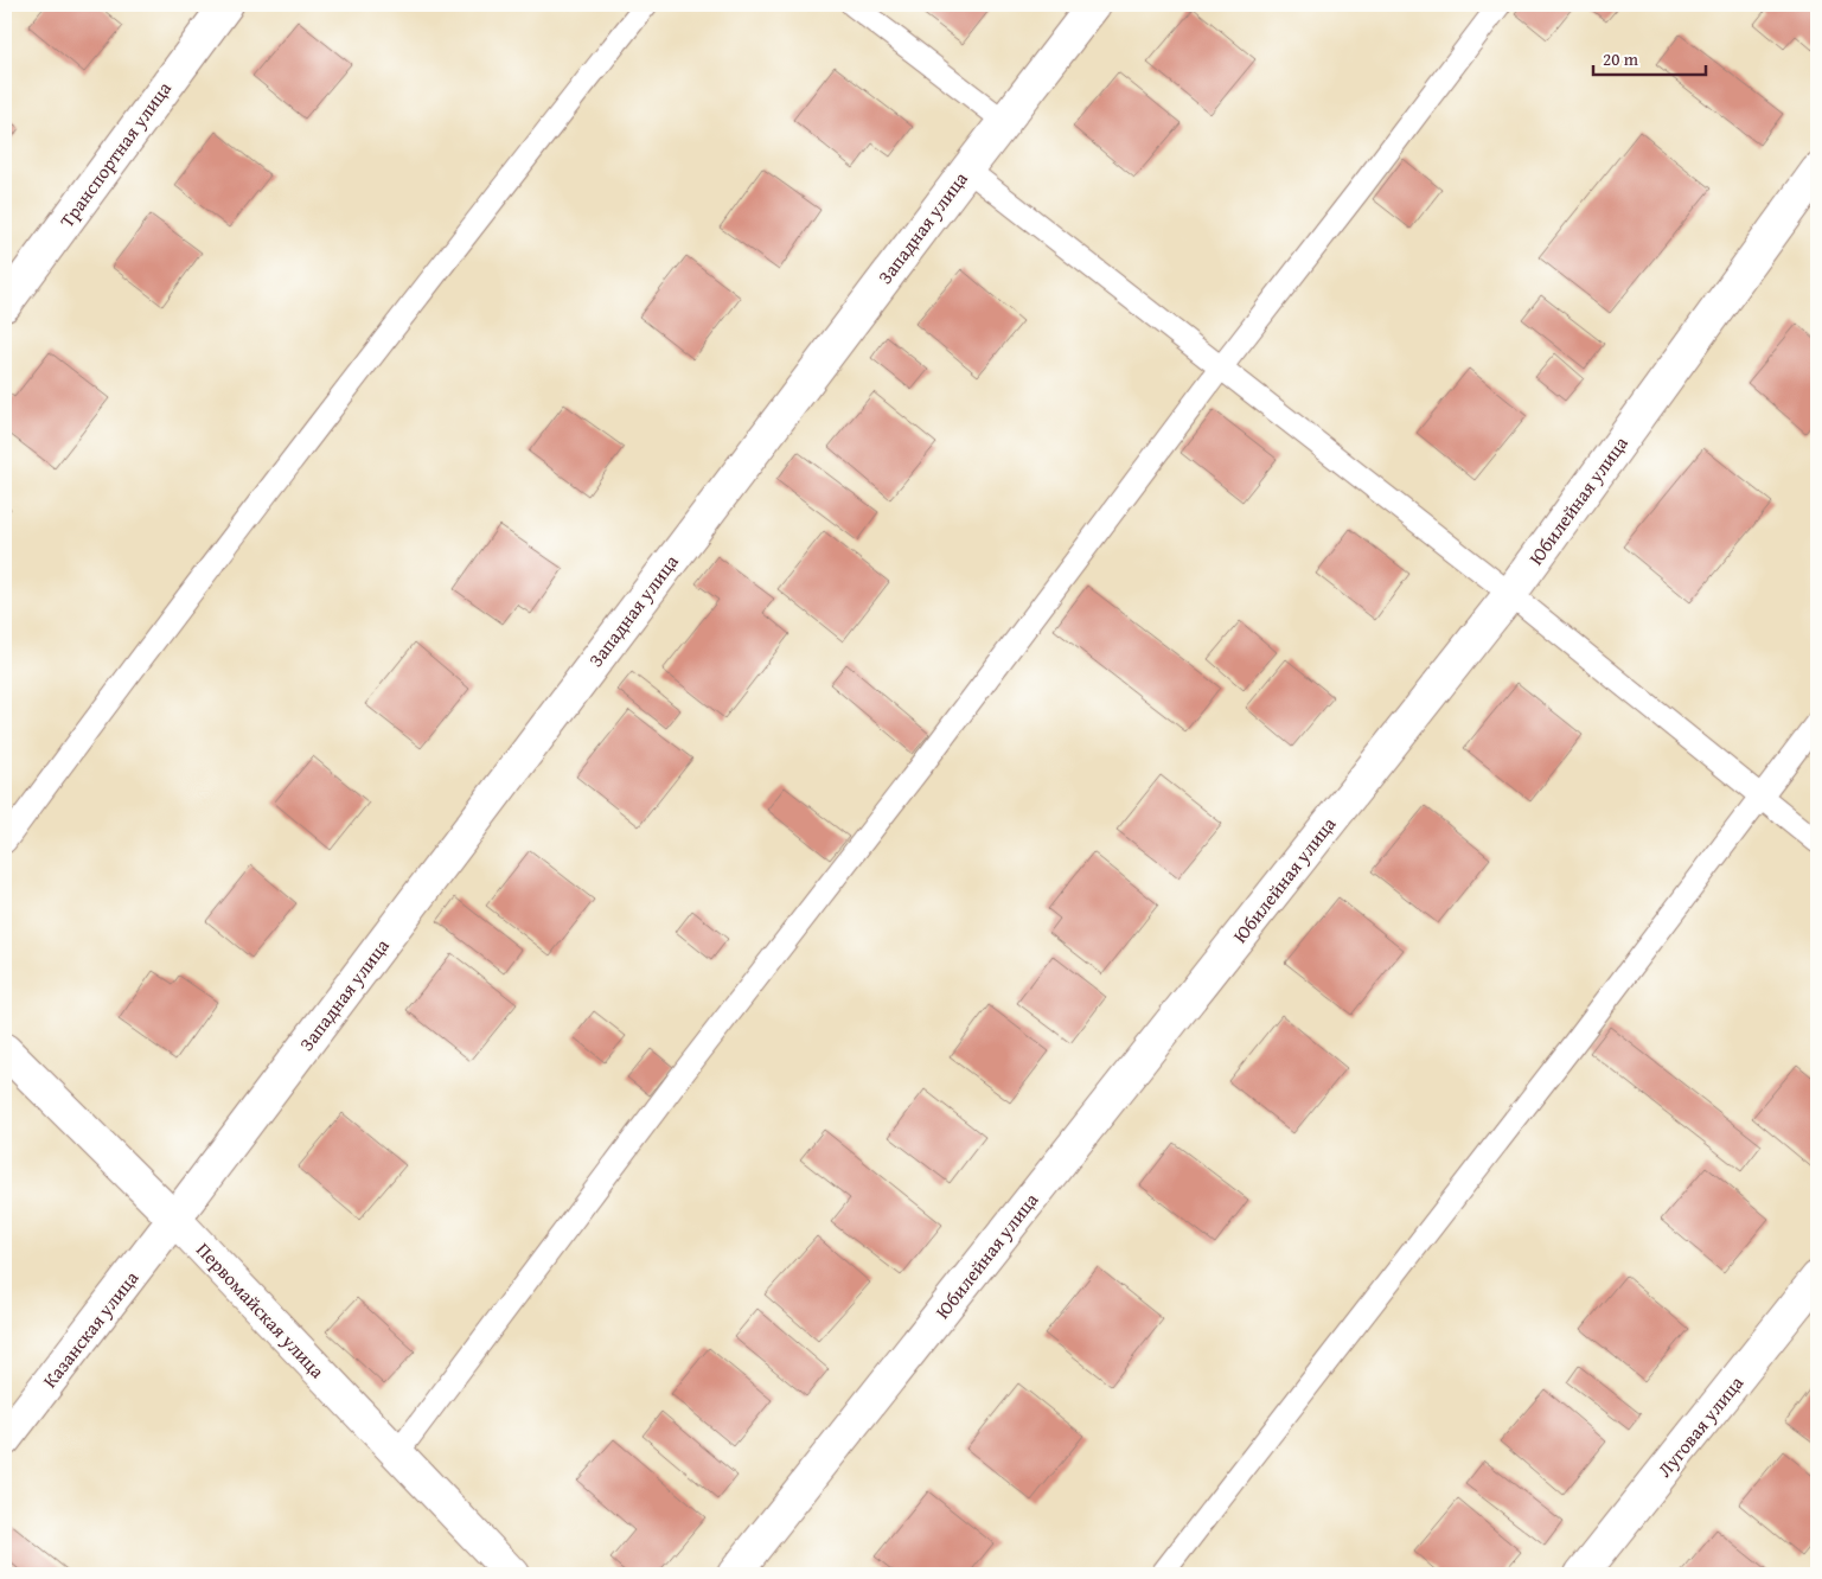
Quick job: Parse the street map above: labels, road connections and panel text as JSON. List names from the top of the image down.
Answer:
{
  "streets": {
    "street": [
      "Транспортная улица",
      "Западная улица",
      "Юбилейная улица",
      "Первомайская улица",
      "Казанская улица",
      "Луговая улица"
    ]
  },
  "crossings": [
    ["Западная улица", "Первомайская улица"],
    ["Западная улица", "Казанская улица"],
    ["Первомайская улица", "Казанская улица"]
  ],
  "scale_bar": "20 m"
}
